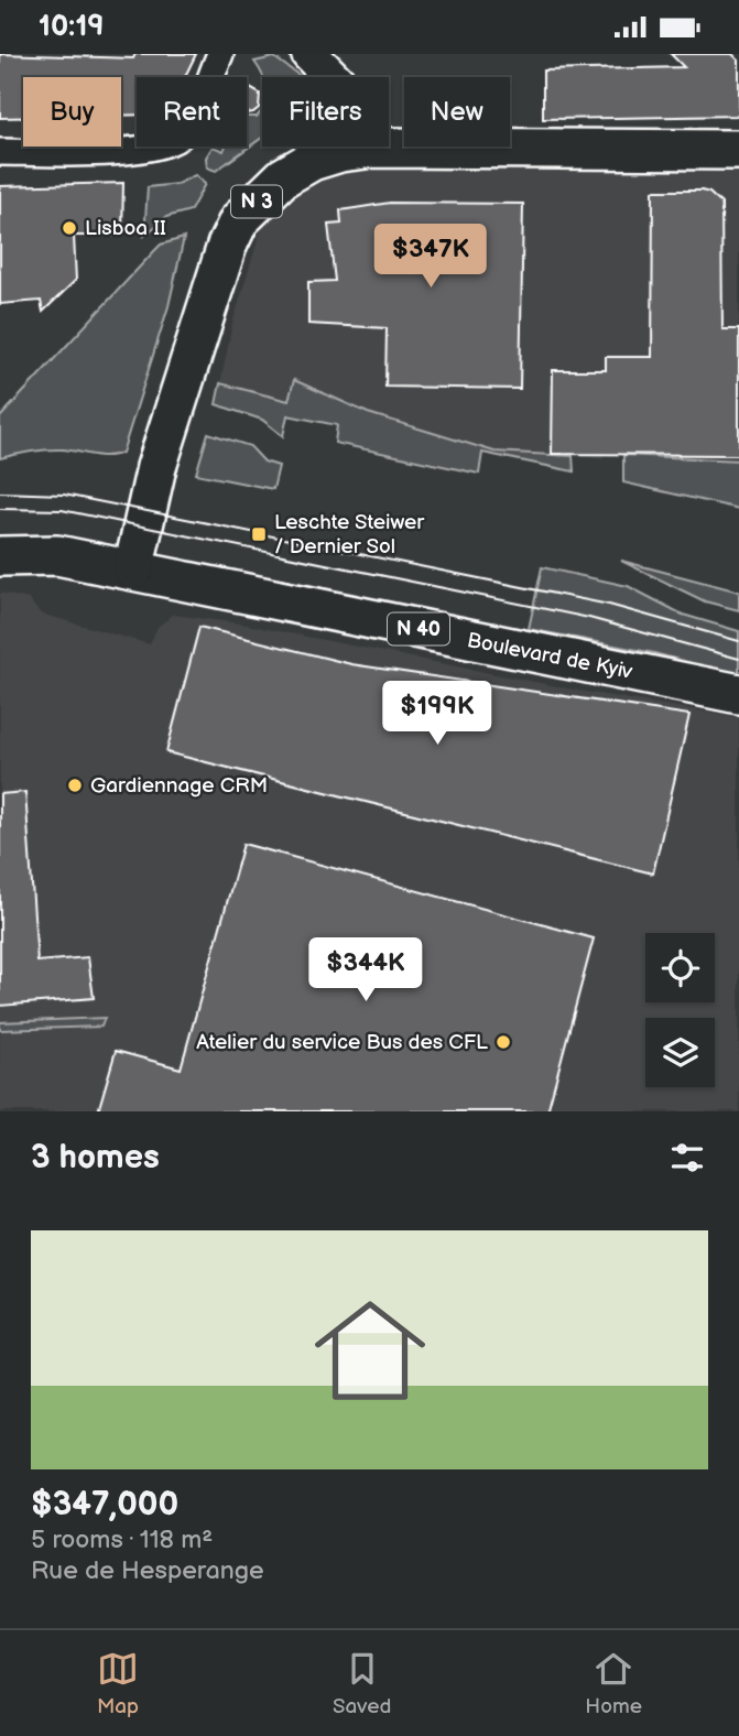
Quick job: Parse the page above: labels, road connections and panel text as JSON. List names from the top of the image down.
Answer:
{
  "streets": {
    "main road": ["N 3", "N 40", "Boulevard de Kyiv"]
  },
  "crossings": [
    ["N 3", "Boulevard de Kyiv"]
  ],
  "places": {
    "other": ["Lisboa II", "Gardiennage CRM", "Atelier du service Bus des CFL"],
    "transit": ["Leschte Steiwer / Dernier Sol"]
  },
  "page": {
    "status": "10:19",
    "chip": [
      "Buy",
      "Rent",
      "Filters",
      "New"
    ],
    "price": ["$347K", "$199K", "$344K"],
    "heading": "3 homes",
    "list": [
      {
        "name": "$347,000",
        "note": "5 rooms · 118 m² · Rue de Hesperange"
      }
    ],
    "tabs": ["Map", "Saved", "Home"]
  }
}
